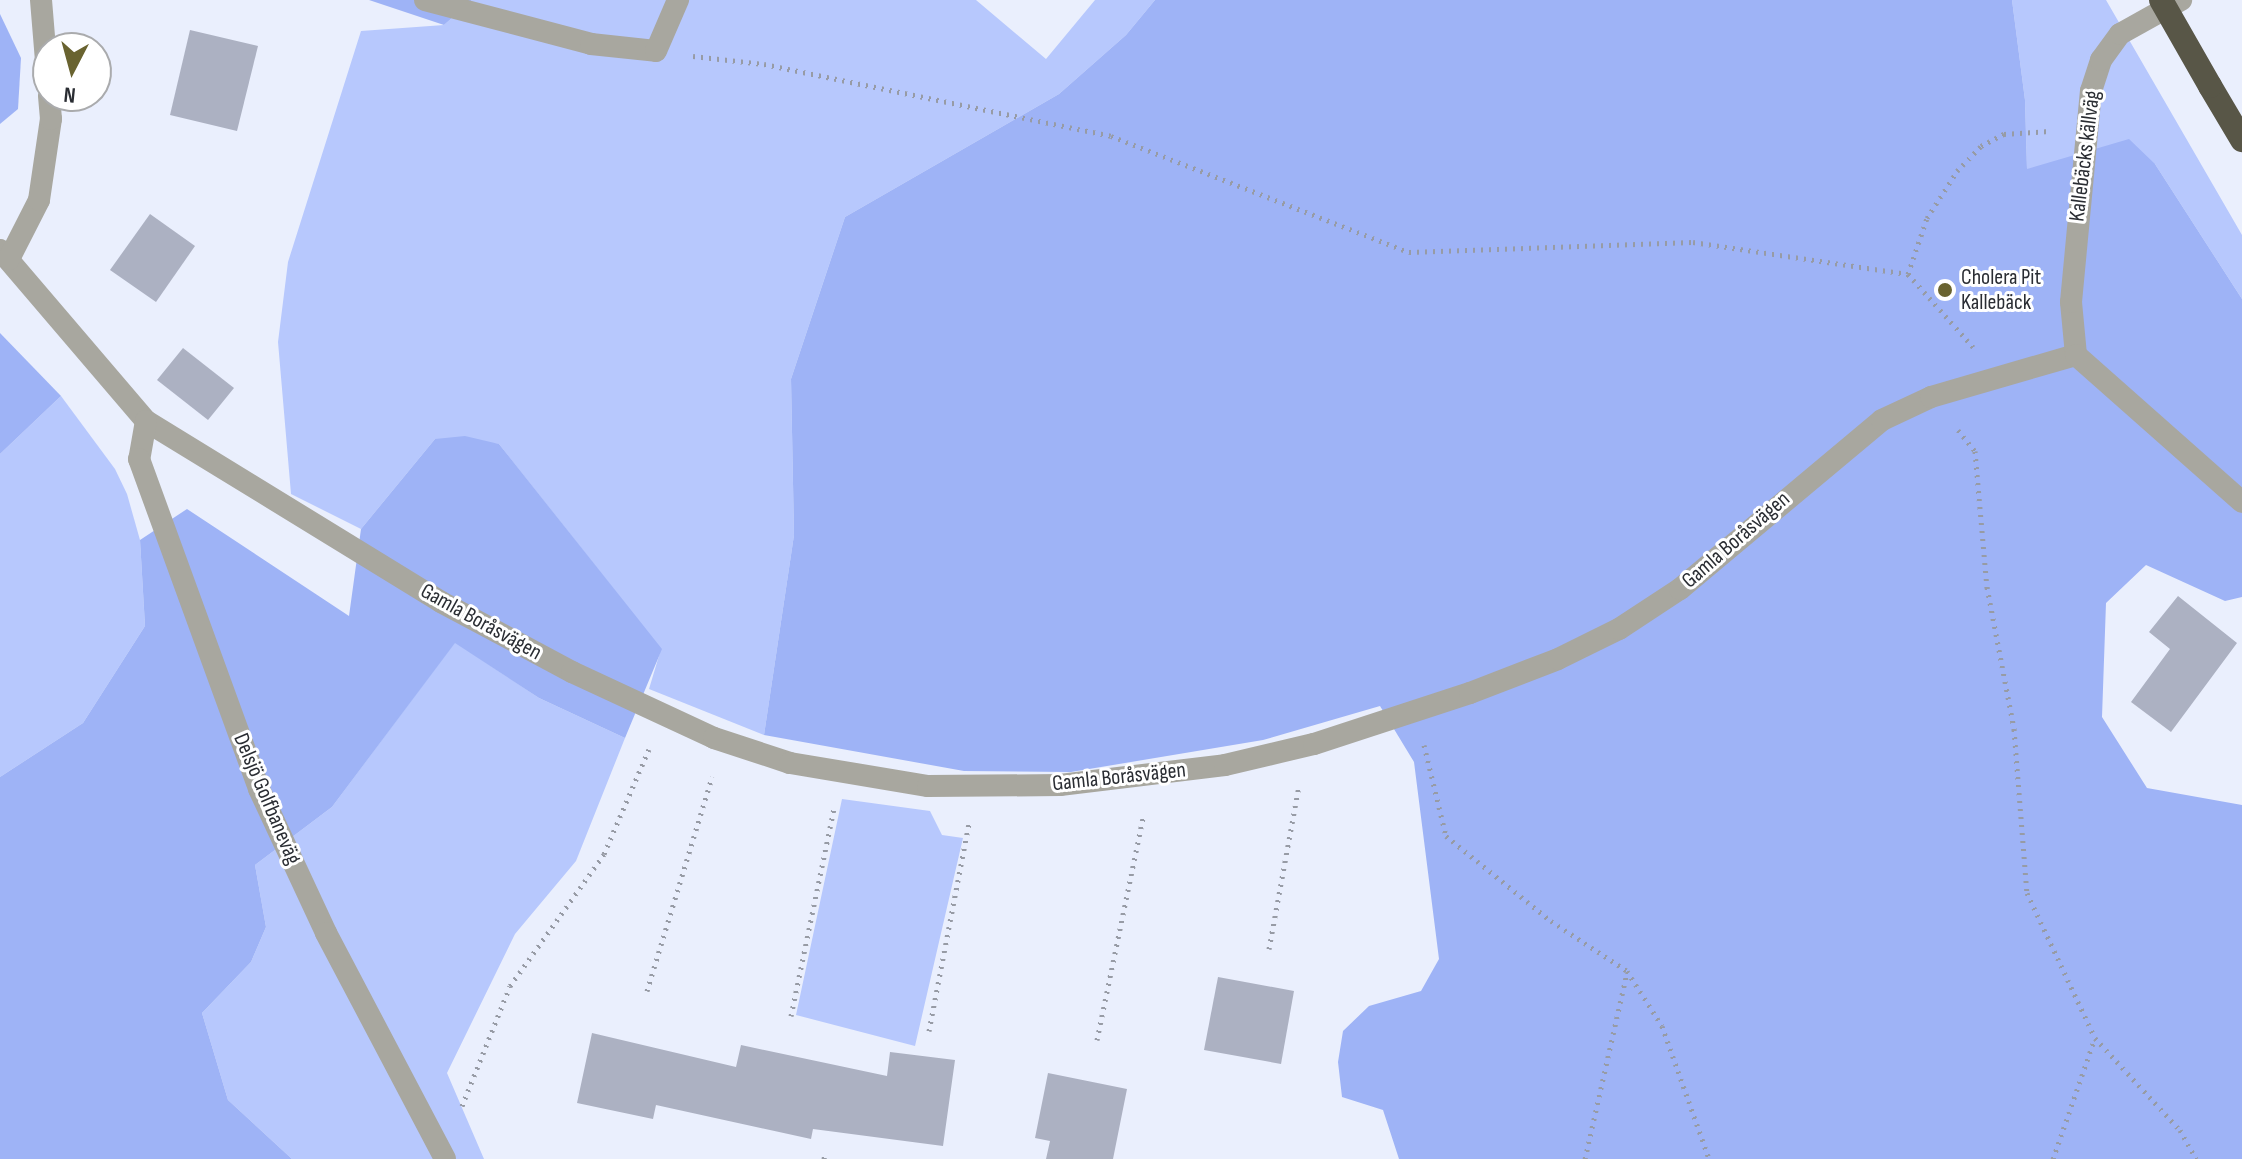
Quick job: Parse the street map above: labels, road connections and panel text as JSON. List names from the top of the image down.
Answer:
{
  "streets": {
    "street": ["Kallebäcks källväg", "Gamla Boråsvägen", "Delsjö Golfbaneväg"]
  },
  "crossings": [
    ["Kallebäcks källväg", "Gamla Boråsvägen"],
    ["Gamla Boråsvägen", "Delsjö Golfbaneväg"]
  ],
  "places": ["Cholera Pit Kallebäck"],
  "north": "bottom"
}
